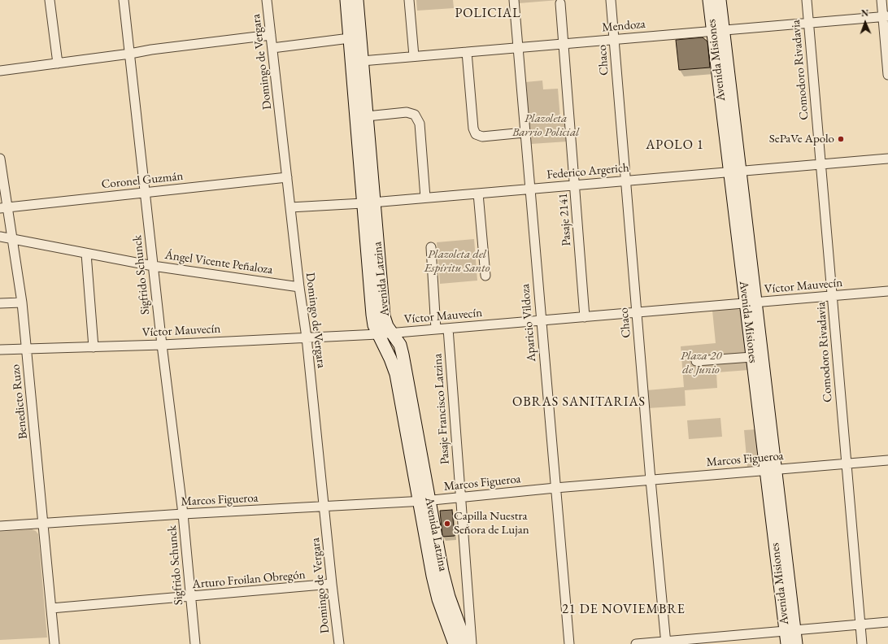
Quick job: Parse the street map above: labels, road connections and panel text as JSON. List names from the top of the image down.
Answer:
{
  "streets": {
    "street": [
      "Mendoza",
      "Chaco",
      "Avenida Misiones",
      "Domingo de Vergara",
      "Comodoro Rivadavia",
      "Federico Argerich",
      "Coronel Guzmán",
      "Pasaje 2141",
      "Ángel Vicente Peñaloza",
      "Sigfrido Schunck",
      "Avenida Latzina",
      "Víctor Mauvecín",
      "Aparicio Vildoza",
      "Benedicto Ruzo",
      "Pasaje Francisco Latzina",
      "Marcos Figueroa",
      "Arturo Froilan Obregón"
    ]
  },
  "crossings": [
    ["Mendoza", "Chaco"],
    ["Mendoza", "Avenida Misiones"],
    ["Mendoza", "Comodoro Rivadavia"],
    ["Mendoza", "Pasaje 2141"],
    ["Mendoza", "Avenida Latzina"],
    ["Mendoza", "Aparicio Vildoza"],
    ["Chaco", "Federico Argerich"],
    ["Chaco", "Víctor Mauvecín"],
    ["Chaco", "Marcos Figueroa"],
    ["Avenida Misiones", "Federico Argerich"],
    ["Avenida Misiones", "Víctor Mauvecín"],
    ["Avenida Misiones", "Marcos Figueroa"],
    ["Domingo de Vergara", "Federico Argerich"],
    ["Domingo de Vergara", "Coronel Guzmán"],
    ["Domingo de Vergara", "Ángel Vicente Peñaloza"],
    ["Domingo de Vergara", "Víctor Mauvecín"],
    ["Domingo de Vergara", "Marcos Figueroa"],
    ["Domingo de Vergara", "Arturo Froilan Obregón"],
    ["Comodoro Rivadavia", "Federico Argerich"],
    ["Comodoro Rivadavia", "Víctor Mauvecín"],
    ["Comodoro Rivadavia", "Marcos Figueroa"],
    ["Federico Argerich", "Pasaje 2141"],
    ["Federico Argerich", "Avenida Latzina"],
    ["Federico Argerich", "Aparicio Vildoza"],
    ["Coronel Guzmán", "Sigfrido Schunck"],
    ["Coronel Guzmán", "Benedicto Ruzo"],
    ["Pasaje 2141", "Víctor Mauvecín"],
    ["Ángel Vicente Peñaloza", "Sigfrido Schunck"],
    ["Ángel Vicente Peñaloza", "Benedicto Ruzo"],
    ["Sigfrido Schunck", "Víctor Mauvecín"],
    ["Sigfrido Schunck", "Marcos Figueroa"],
    ["Sigfrido Schunck", "Arturo Froilan Obregón"],
    ["Avenida Latzina", "Víctor Mauvecín"],
    ["Avenida Latzina", "Marcos Figueroa"],
    ["Víctor Mauvecín", "Aparicio Vildoza"],
    ["Víctor Mauvecín", "Benedicto Ruzo"],
    ["Víctor Mauvecín", "Pasaje Francisco Latzina"],
    ["Aparicio Vildoza", "Marcos Figueroa"],
    ["Benedicto Ruzo", "Marcos Figueroa"],
    ["Benedicto Ruzo", "Arturo Froilan Obregón"],
    ["Pasaje Francisco Latzina", "Marcos Figueroa"]
  ],
  "districts": [
    "POLICIAL",
    "APOLO 1",
    "OBRAS SANITARIAS",
    "21 DE NOVIEMBRE"
  ],
  "parks": ["Plazoleta Barrio Policial", "Plazoleta del Espíritu Santo", "Plaza 20 de Junio"],
  "places": ["SePaVe Apolo", "Capilla Nuestra Señora de Lujan"],
  "north": "top"
}
